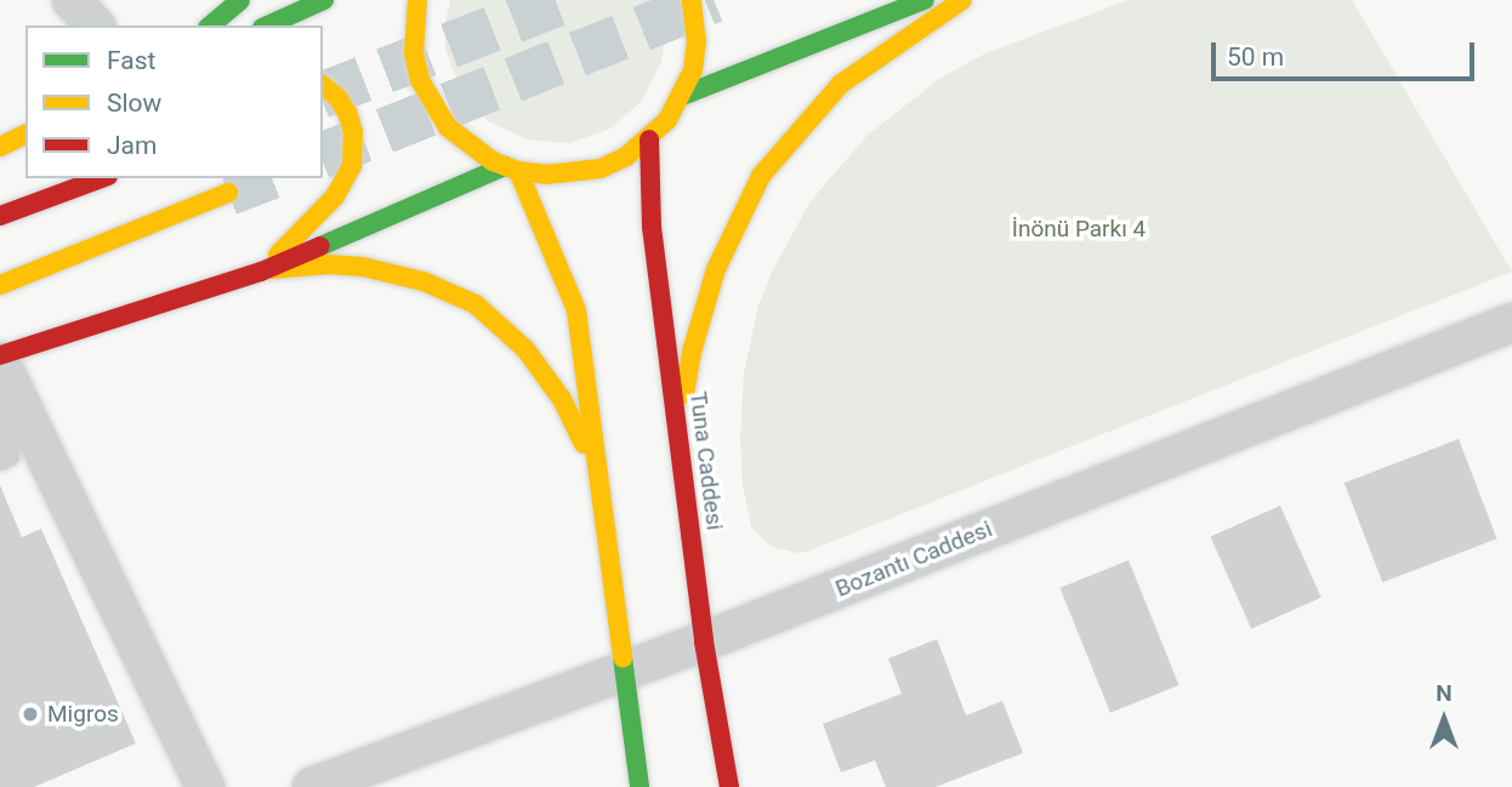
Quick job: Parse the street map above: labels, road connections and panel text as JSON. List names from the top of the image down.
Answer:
{
  "streets": {
    "main road": ["Tuna Caddesi"],
    "street": ["Bozantı Caddesi"]
  },
  "crossings": [
    ["Tuna Caddesi", "Bozantı Caddesi"]
  ],
  "parks": ["İnönü Parkı 4"],
  "places": ["Migros"],
  "legend": ["Fast", "Slow", "Jam"],
  "scale_bar": "50 m",
  "north": "top"
}
